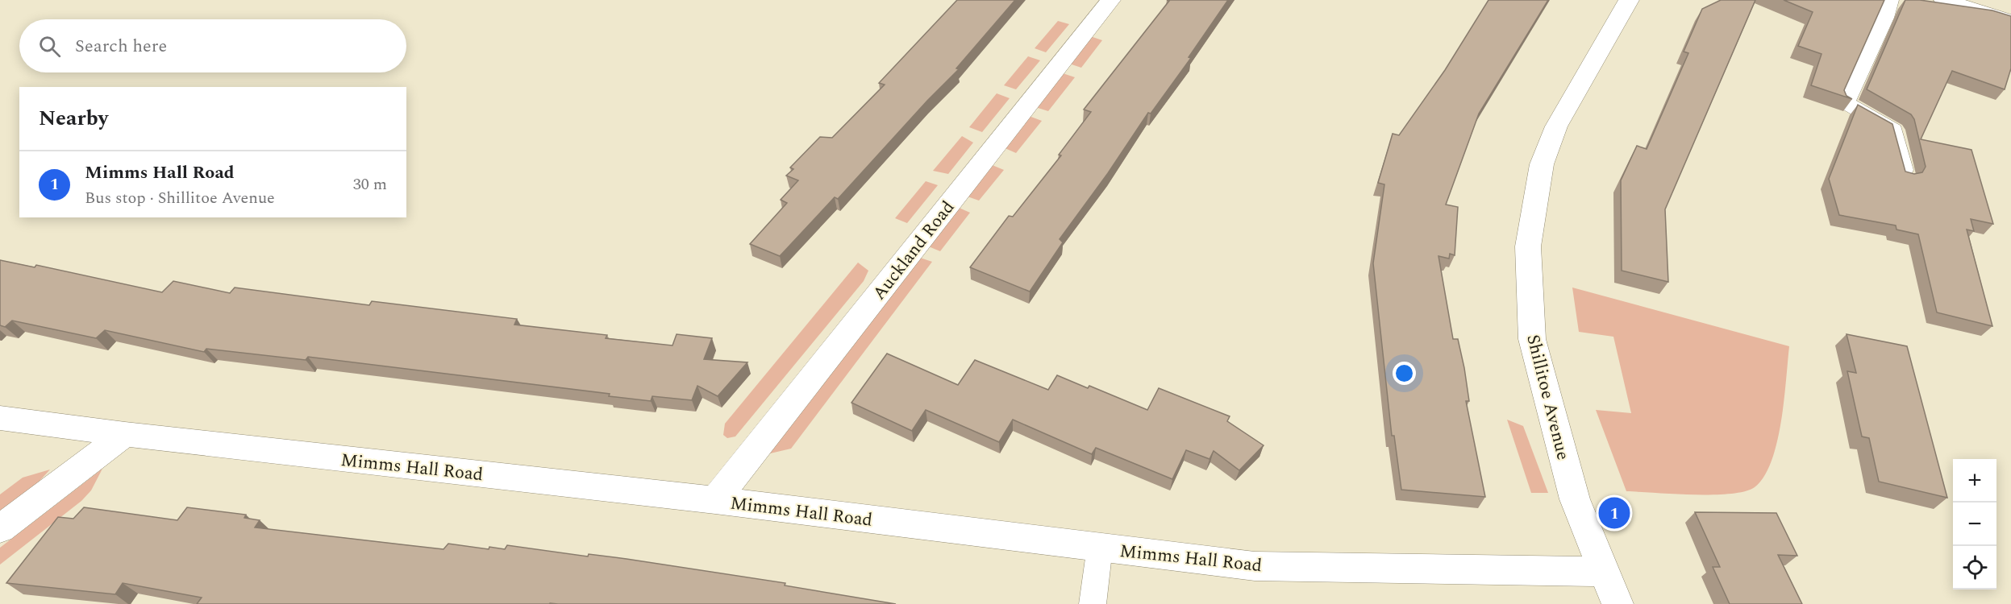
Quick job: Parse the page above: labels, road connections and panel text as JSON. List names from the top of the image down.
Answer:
{
  "streets": {
    "street": ["Auckland Road", "Shillitoe Avenue", "Mimms Hall Road"]
  },
  "crossings": [
    ["Auckland Road", "Mimms Hall Road"],
    ["Shillitoe Avenue", "Mimms Hall Road"]
  ],
  "page": {
    "search": "Search here",
    "heading": "Nearby",
    "list": [
      {
        "mark": "1",
        "name": "Mimms Hall Road",
        "note": "Bus stop · Shillitoe Avenue",
        "value": "30 m"
      }
    ],
    "map_buttons": ["+", "−"],
    "pins": "1"
  }
}
